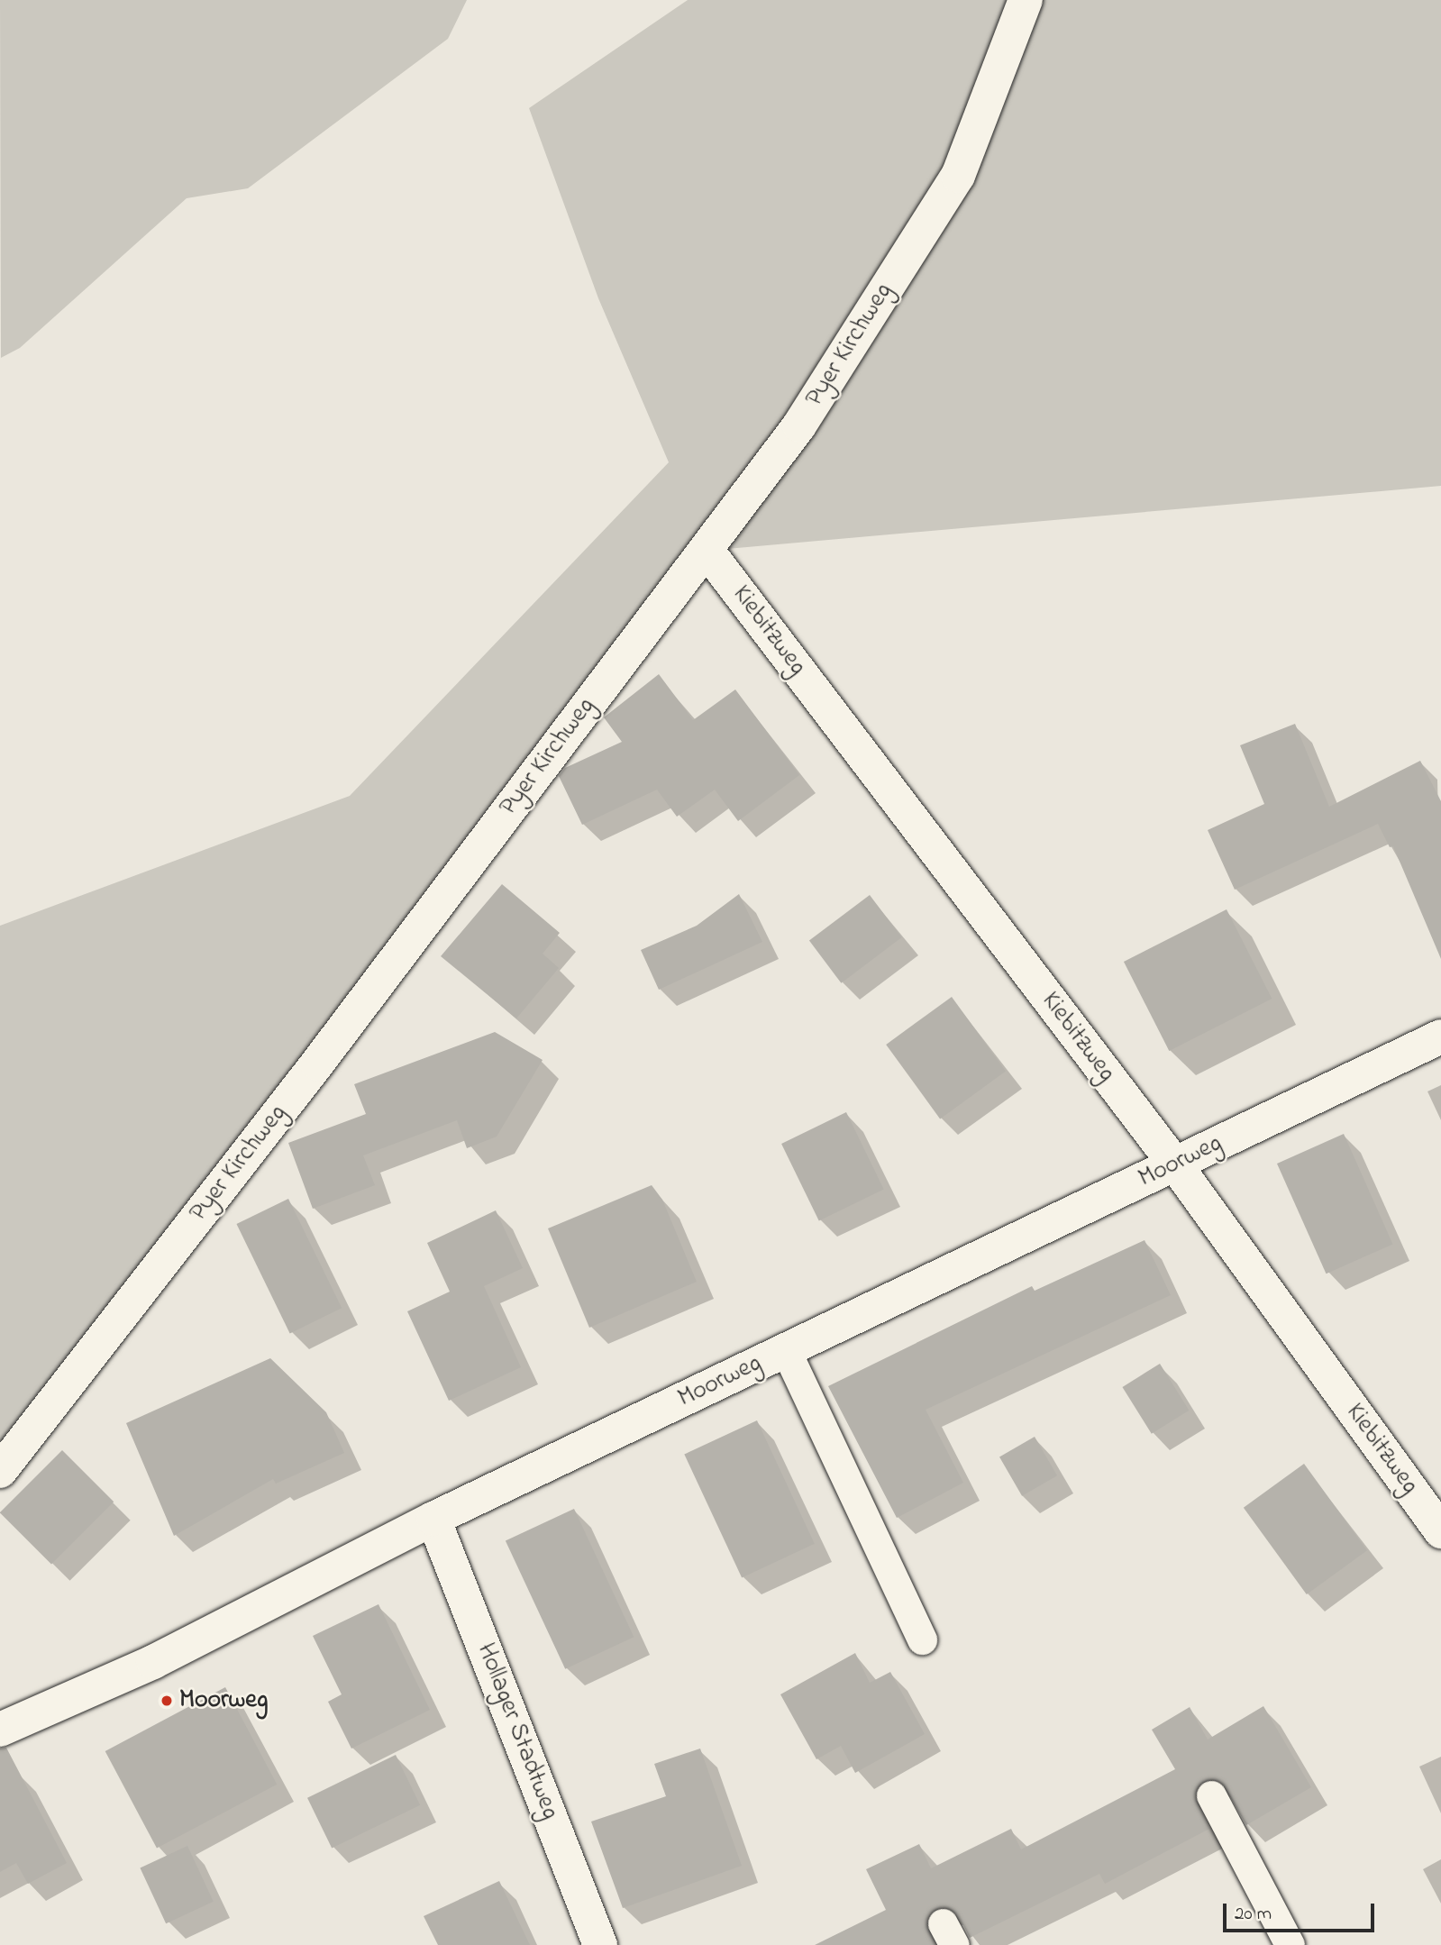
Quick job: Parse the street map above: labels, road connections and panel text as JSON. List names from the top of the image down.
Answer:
{
  "streets": {
    "street": [
      "Pyer Kirchweg",
      "Kiebitzweg",
      "Moorweg",
      "Hollager Stadtweg"
    ]
  },
  "crossings": [
    ["Pyer Kirchweg", "Kiebitzweg"],
    ["Kiebitzweg", "Moorweg"],
    ["Moorweg", "Hollager Stadtweg"]
  ],
  "places": ["Moorweg"],
  "scale_bar": "20 m"
}
